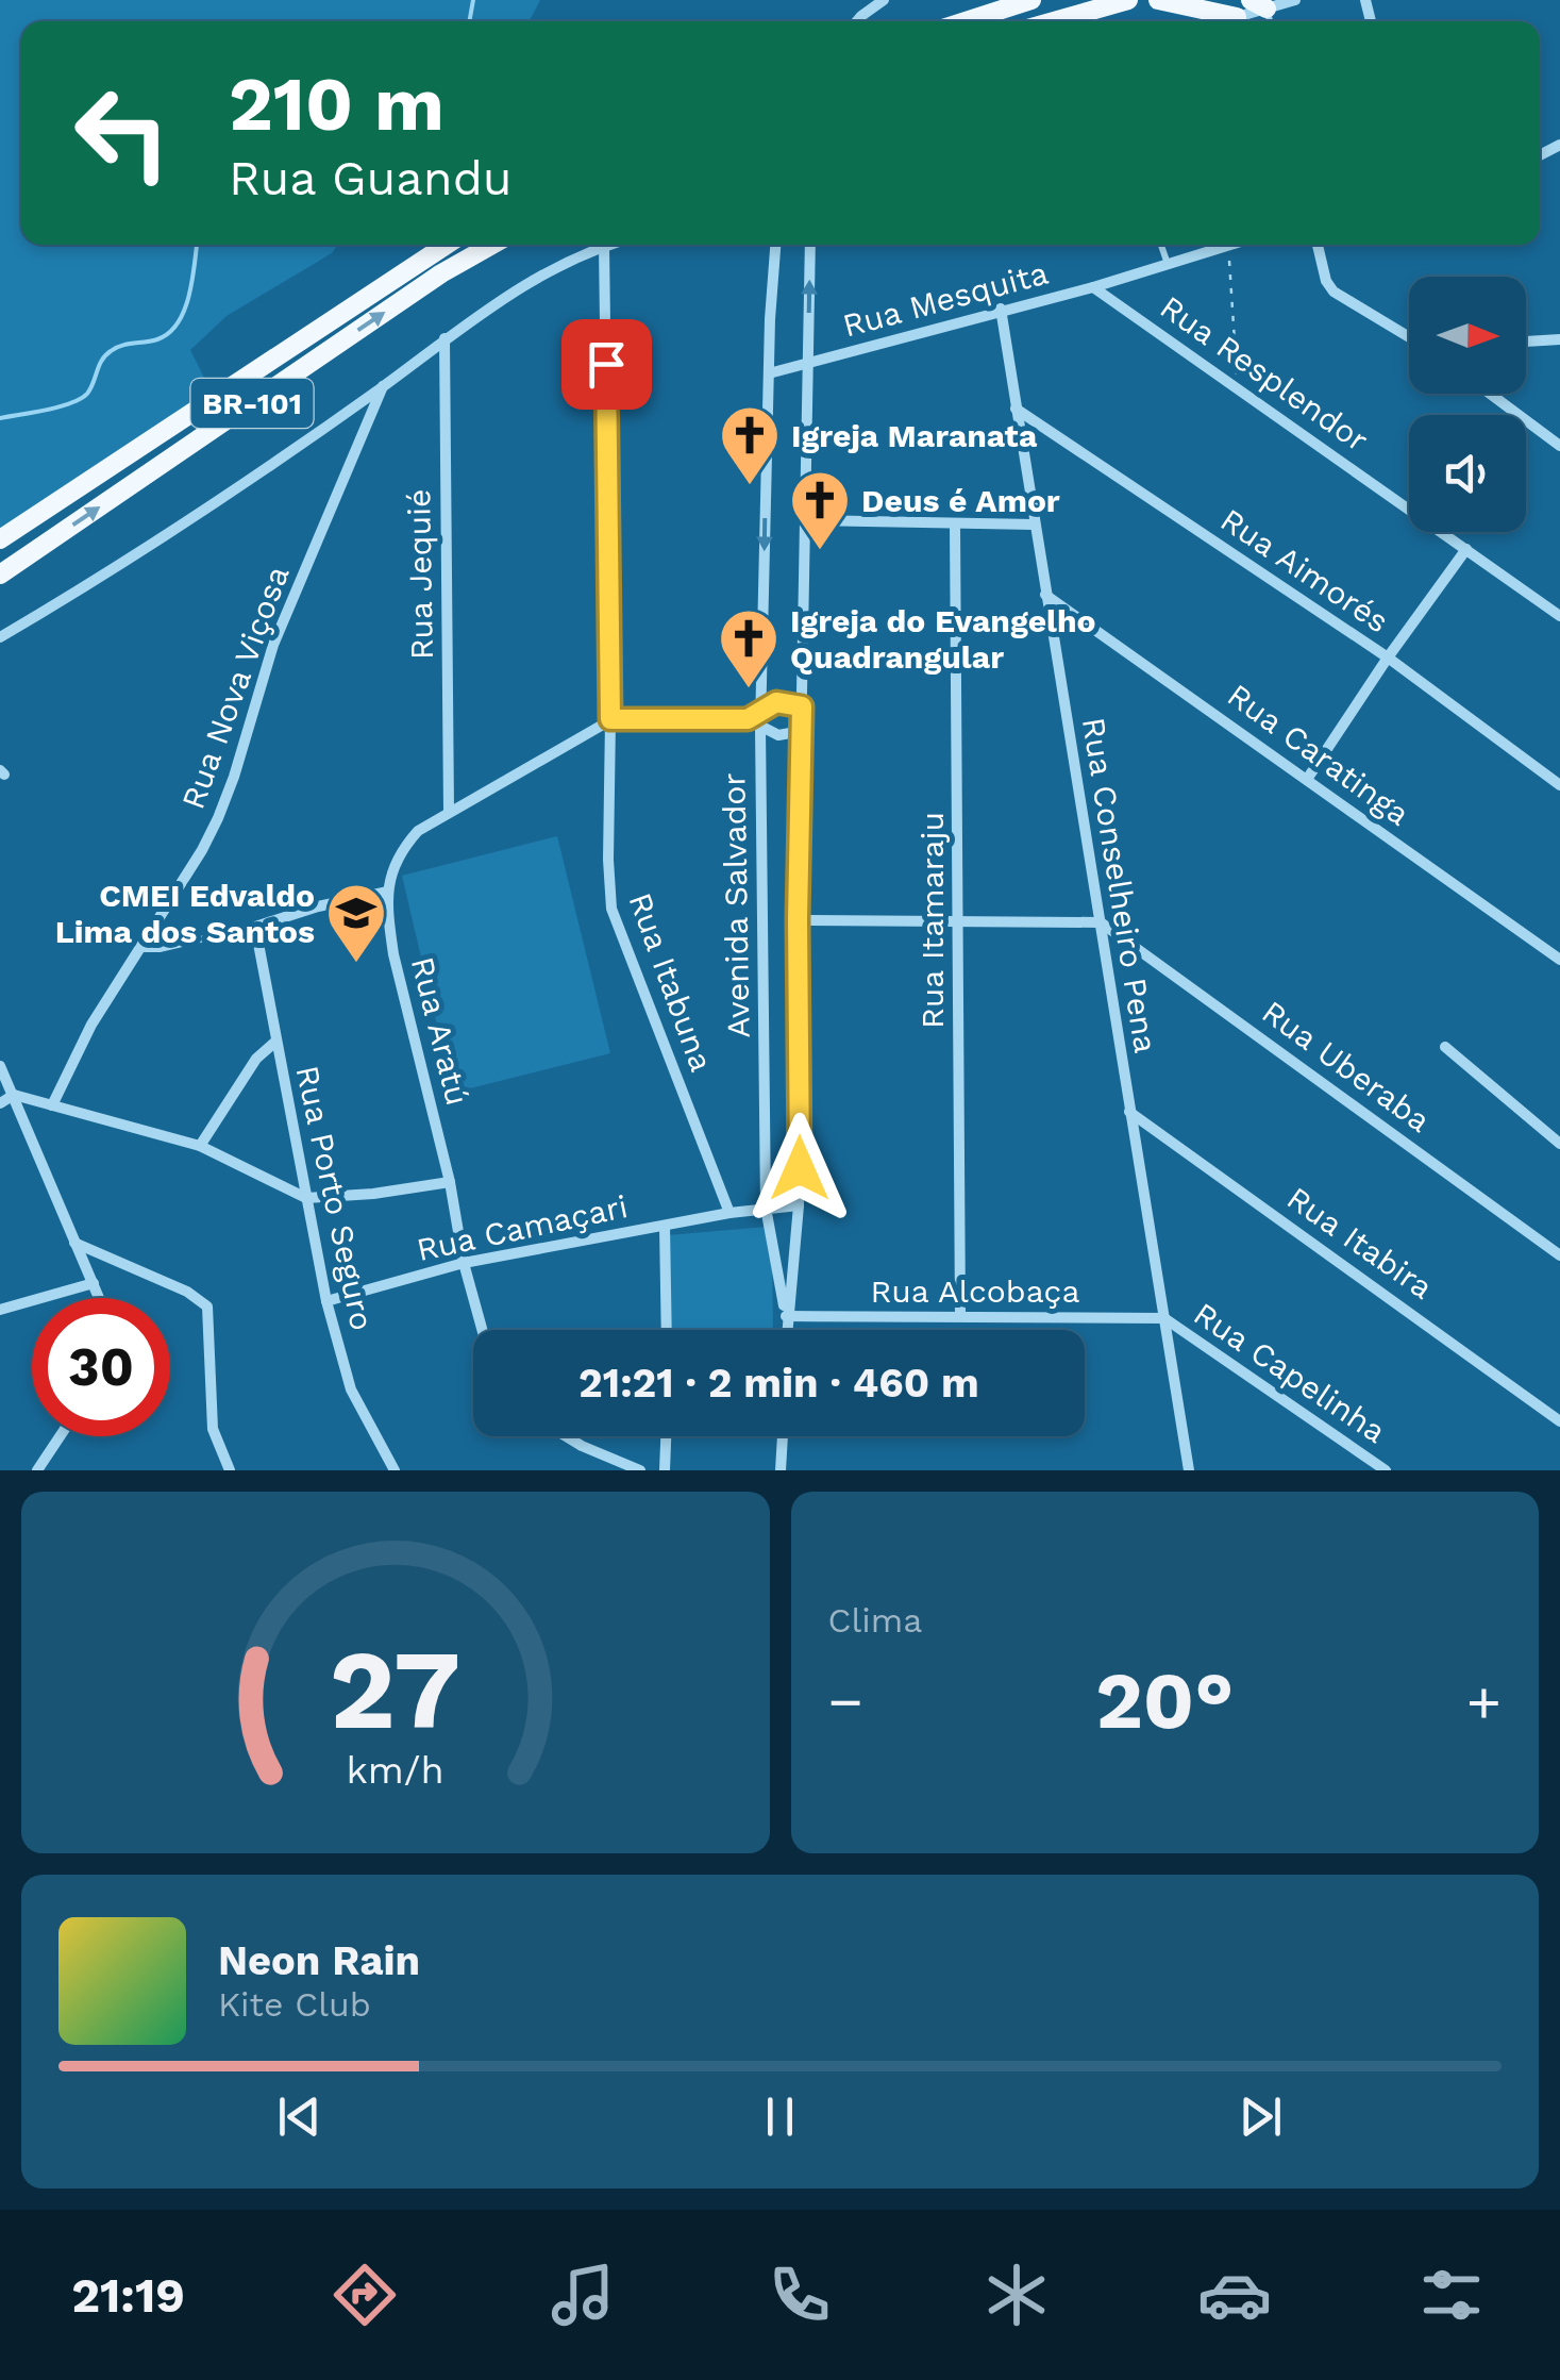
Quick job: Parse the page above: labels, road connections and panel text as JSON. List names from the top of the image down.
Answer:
{
  "streets": {
    "main road": ["BR-101"],
    "street": [
      "Rua Mesquita",
      "Rua Resplendor",
      "Rua Aimorés",
      "Rua Jequié",
      "Rua Nova Viçosa",
      "Rua Caratinga",
      "Rua Conselheiro Pena",
      "Avenida Salvador",
      "Rua Itamaraju",
      "Rua Itabuna",
      "Rua Aratú",
      "Rua Uberaba",
      "Rua Porto Seguro",
      "Rua Camaçari",
      "Rua Itabira",
      "Rua Alcobaça",
      "Rua Capelinha"
    ]
  },
  "crossings": [
    ["Rua Mesquita", "Rua Resplendor"],
    ["Rua Mesquita", "Rua Conselheiro Pena"],
    ["Rua Mesquita", "Avenida Salvador"],
    ["Rua Aimorés", "Rua Conselheiro Pena"],
    ["Rua Jequié", "Rua Aratú"],
    ["Rua Caratinga", "Rua Conselheiro Pena"],
    ["Rua Conselheiro Pena", "Rua Uberaba"],
    ["Rua Conselheiro Pena", "Rua Itabira"],
    ["Rua Conselheiro Pena", "Rua Alcobaça"],
    ["Rua Conselheiro Pena", "Rua Capelinha"],
    ["Avenida Salvador", "Rua Alcobaça"],
    ["Rua Itamaraju", "Rua Alcobaça"],
    ["Rua Itabuna", "Rua Aratú"],
    ["Rua Itabuna", "Rua Camaçari"],
    ["Rua Aratú", "Rua Camaçari"],
    ["Rua Porto Seguro", "Rua Camaçari"],
    ["Rua Alcobaça", "Rua Capelinha"]
  ],
  "places": {
    "church": ["Igreja Maranata", "Deus é Amor", "Igreja do Evangelho Quadrangular"],
    "school or university": ["CMEI Edvaldo Lima dos Santos"]
  },
  "north": "right",
  "page": {
    "turn": ["210 m", "Rua Guandu"],
    "limit": "30",
    "trip": "21:21 · 2 min · 460 m",
    "tile": "Clima",
    "heat": ["−", "20°", "+"],
    "song": ["Neon Rain", "Kite Club"],
    "tabs": "21:19",
    "gauge": ["27", "km/h"]
  }
}
